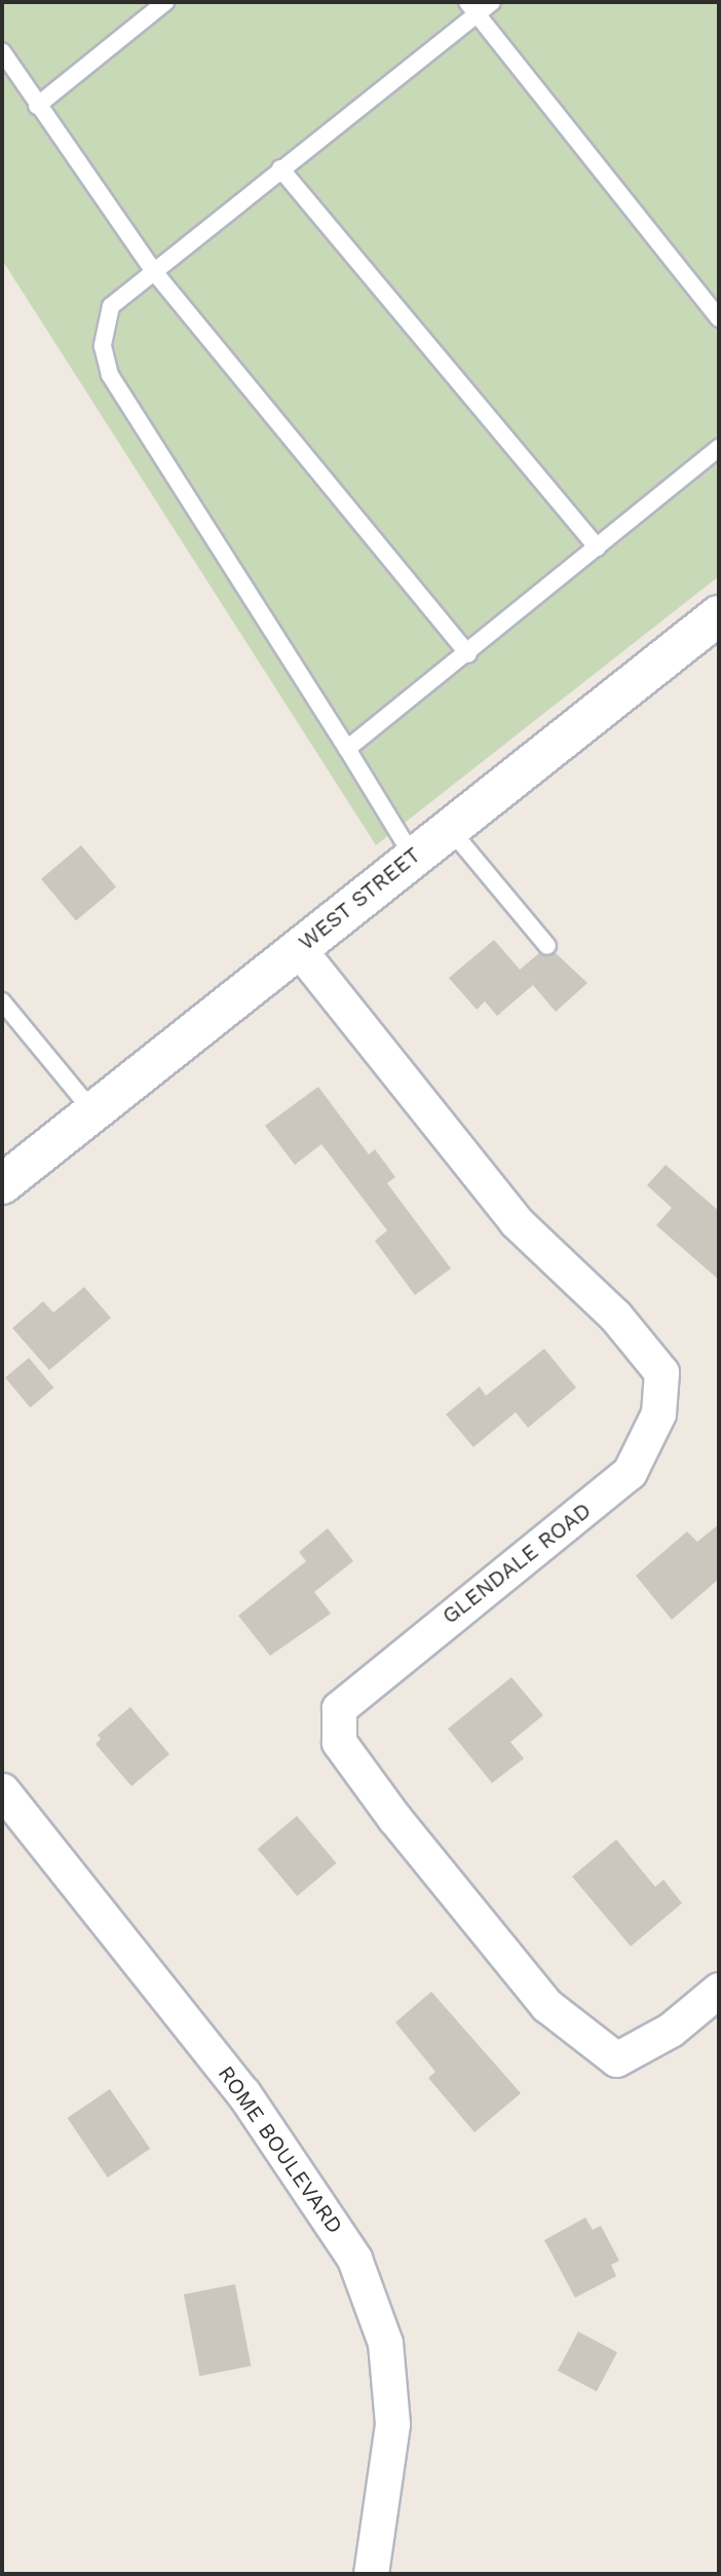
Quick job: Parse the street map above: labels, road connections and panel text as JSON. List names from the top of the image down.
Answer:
{
  "streets": {
    "main road": ["WEST STREET"],
    "street": ["GLENDALE ROAD", "ROME BOULEVARD"]
  },
  "crossings": [
    ["WEST STREET", "GLENDALE ROAD"]
  ]
}
